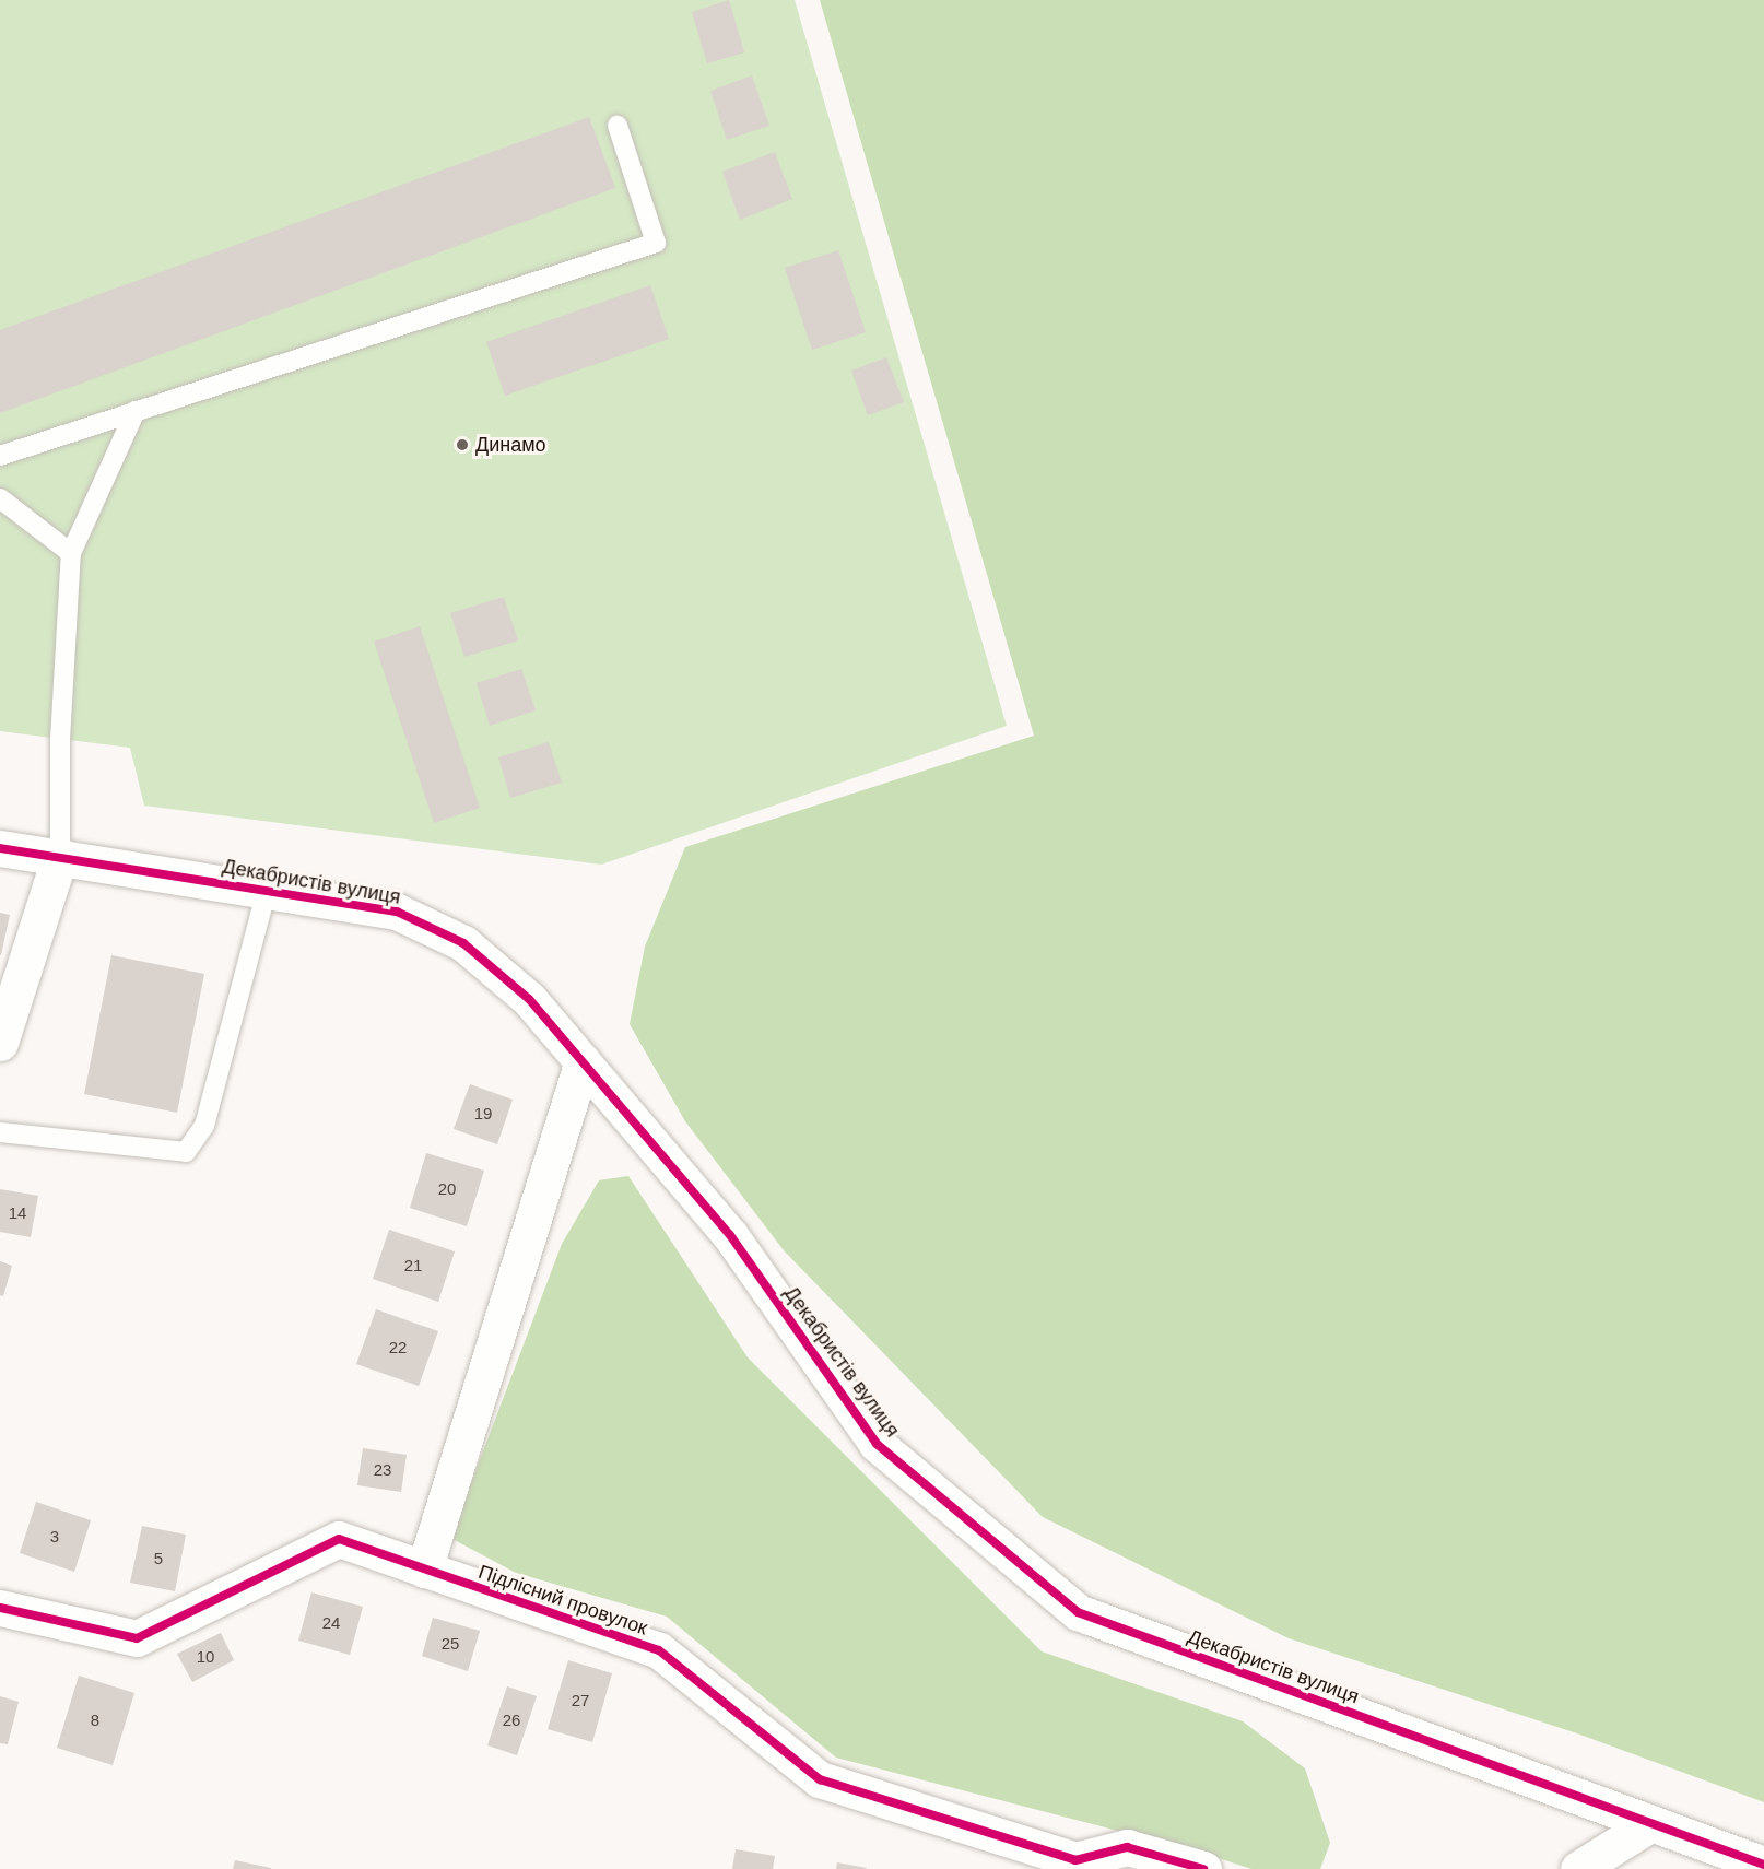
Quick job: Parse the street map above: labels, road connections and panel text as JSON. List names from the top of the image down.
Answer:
{
  "streets": {
    "street": ["Декабристів вулиця", "Підлісний провулок"]
  },
  "places": ["Динамо"],
  "house_numbers": [
    "19",
    "20",
    "14",
    "21",
    "22",
    "23",
    "3",
    "5",
    "24",
    "25",
    "10",
    "27",
    "8",
    "26"
  ]
}
